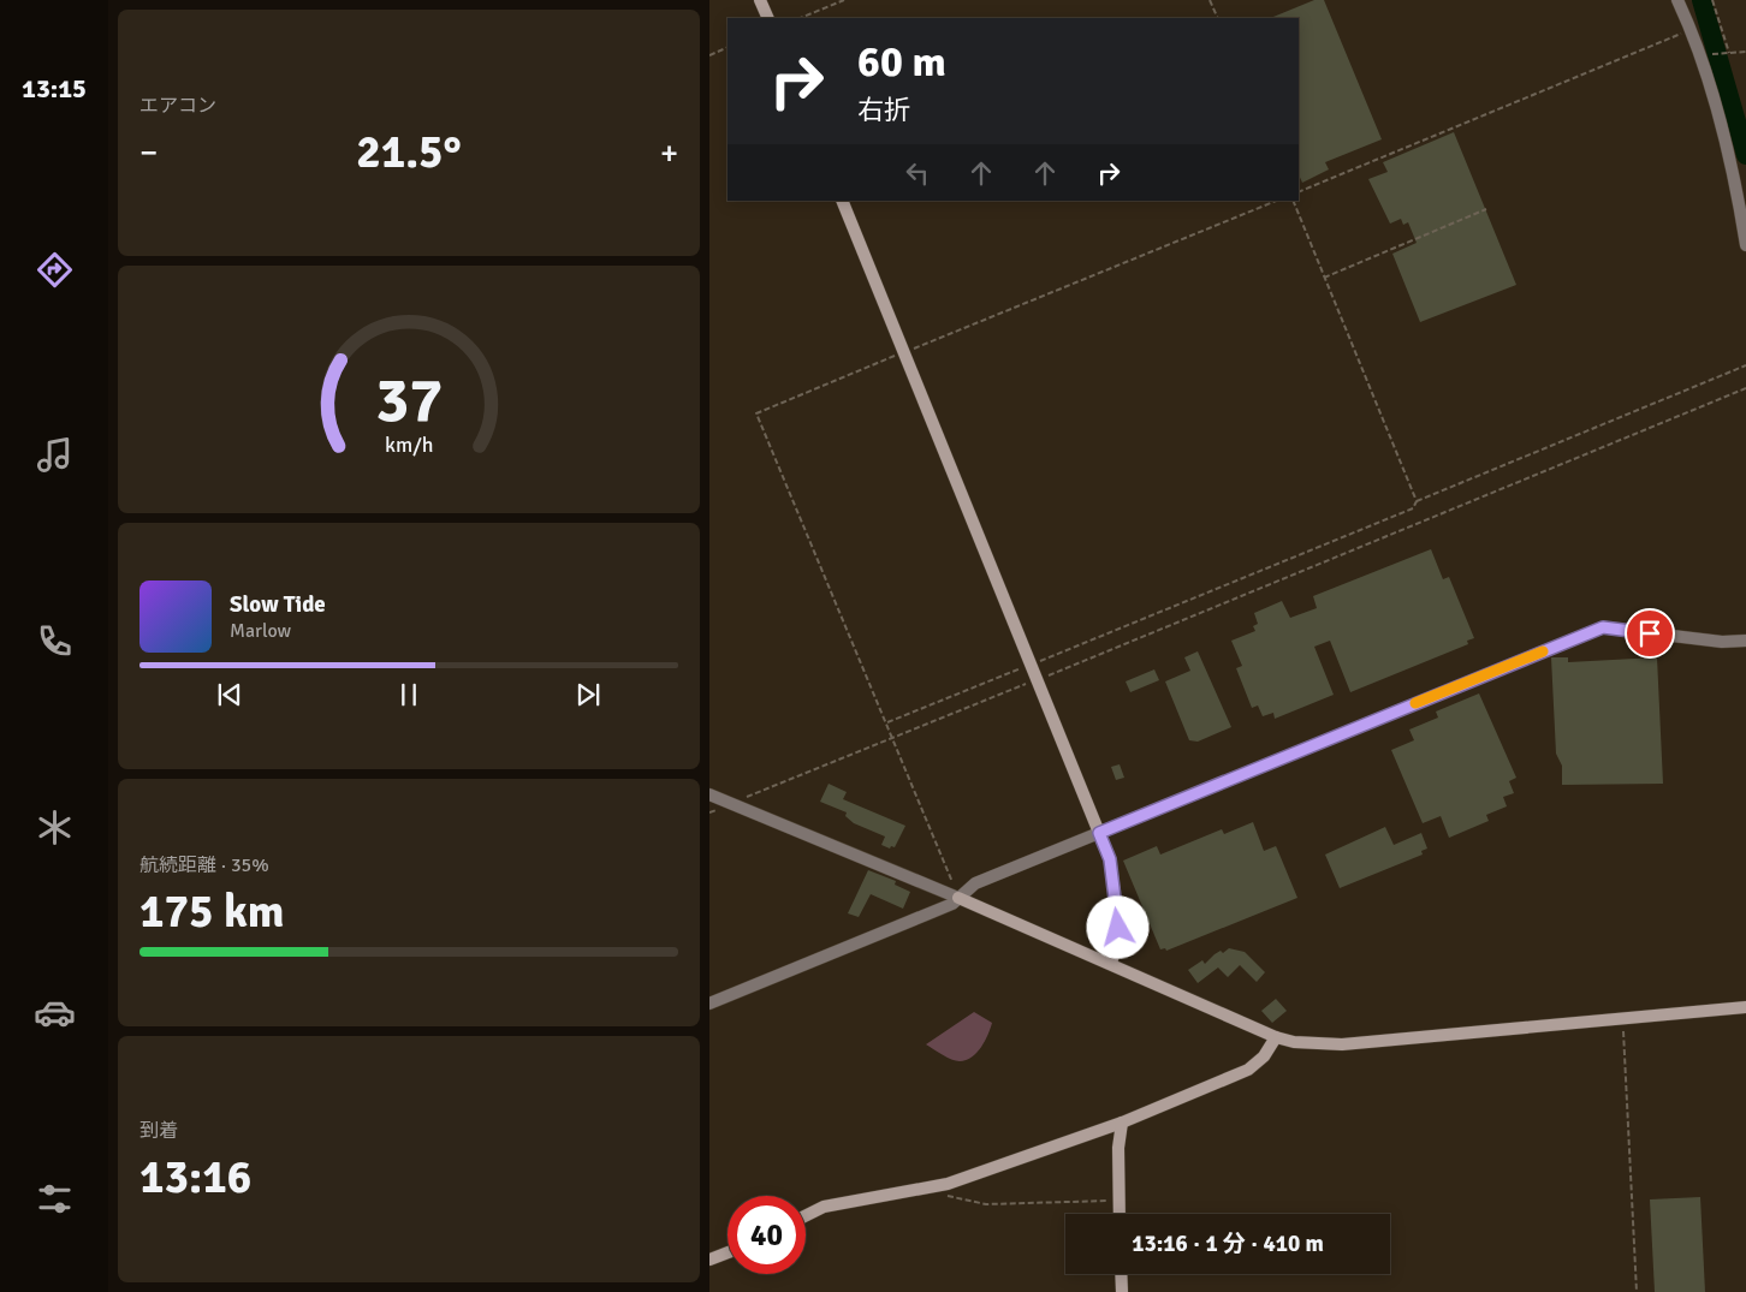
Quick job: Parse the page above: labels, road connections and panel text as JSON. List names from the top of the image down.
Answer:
{
  "page": {
    "tabs": "13:15",
    "tile": [
      "エアコン",
      ["航続距離 · 35%", "175 km"],
      ["到着", "13:16"]
    ],
    "turn": ["60 m", "右折"],
    "heat": ["−", "21.5°", "+"],
    "song": ["Slow Tide", "Marlow"],
    "limit": "40",
    "trip": "13:16 · 1 分 · 410 m",
    "gauge": ["37", "km/h"]
  }
}
